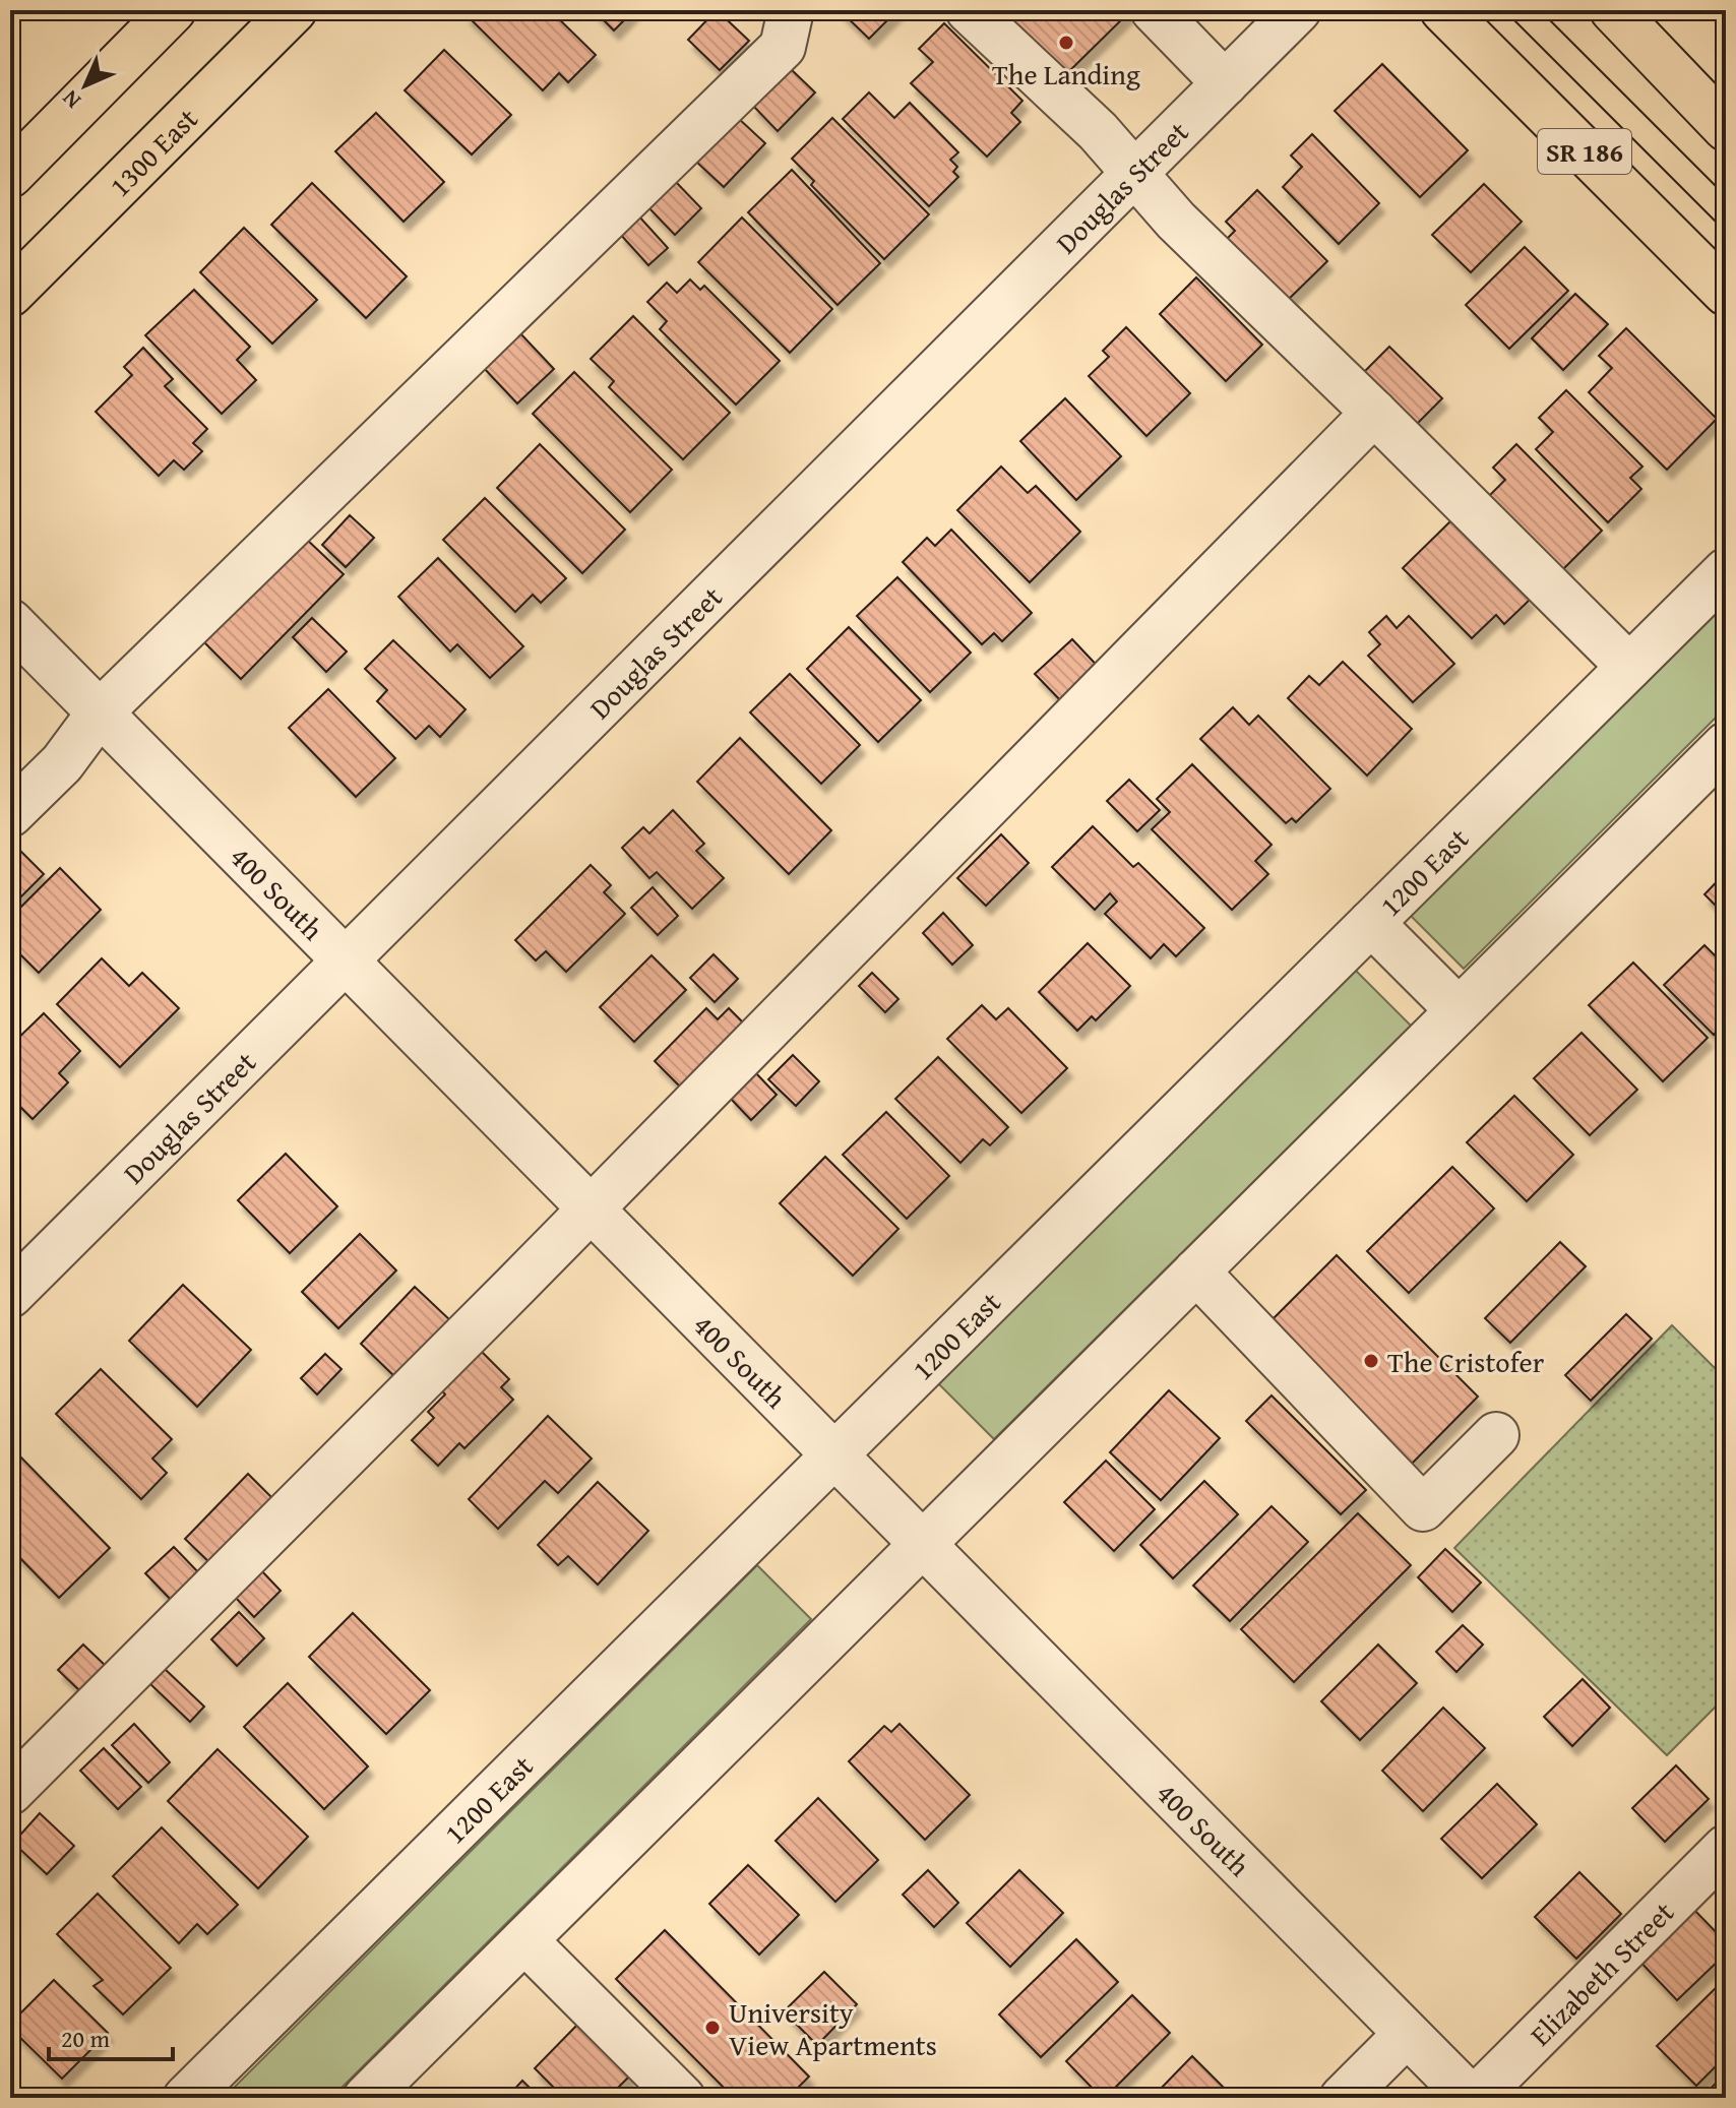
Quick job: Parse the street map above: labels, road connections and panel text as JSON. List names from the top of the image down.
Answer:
{
  "streets": {
    "main road": ["SR 186", "1300 East"],
    "street": [
      "Douglas Street",
      "1200 East",
      "400 South",
      "Elizabeth Street"
    ]
  },
  "crossings": [
    ["Douglas Street", "400 South"],
    ["1200 East", "400 South"],
    ["400 South", "Elizabeth Street"]
  ],
  "places": ["The Landing", "The Cristofer", "University View Apartments"],
  "scale_bar": "20 m",
  "north": "bottom left"
}
